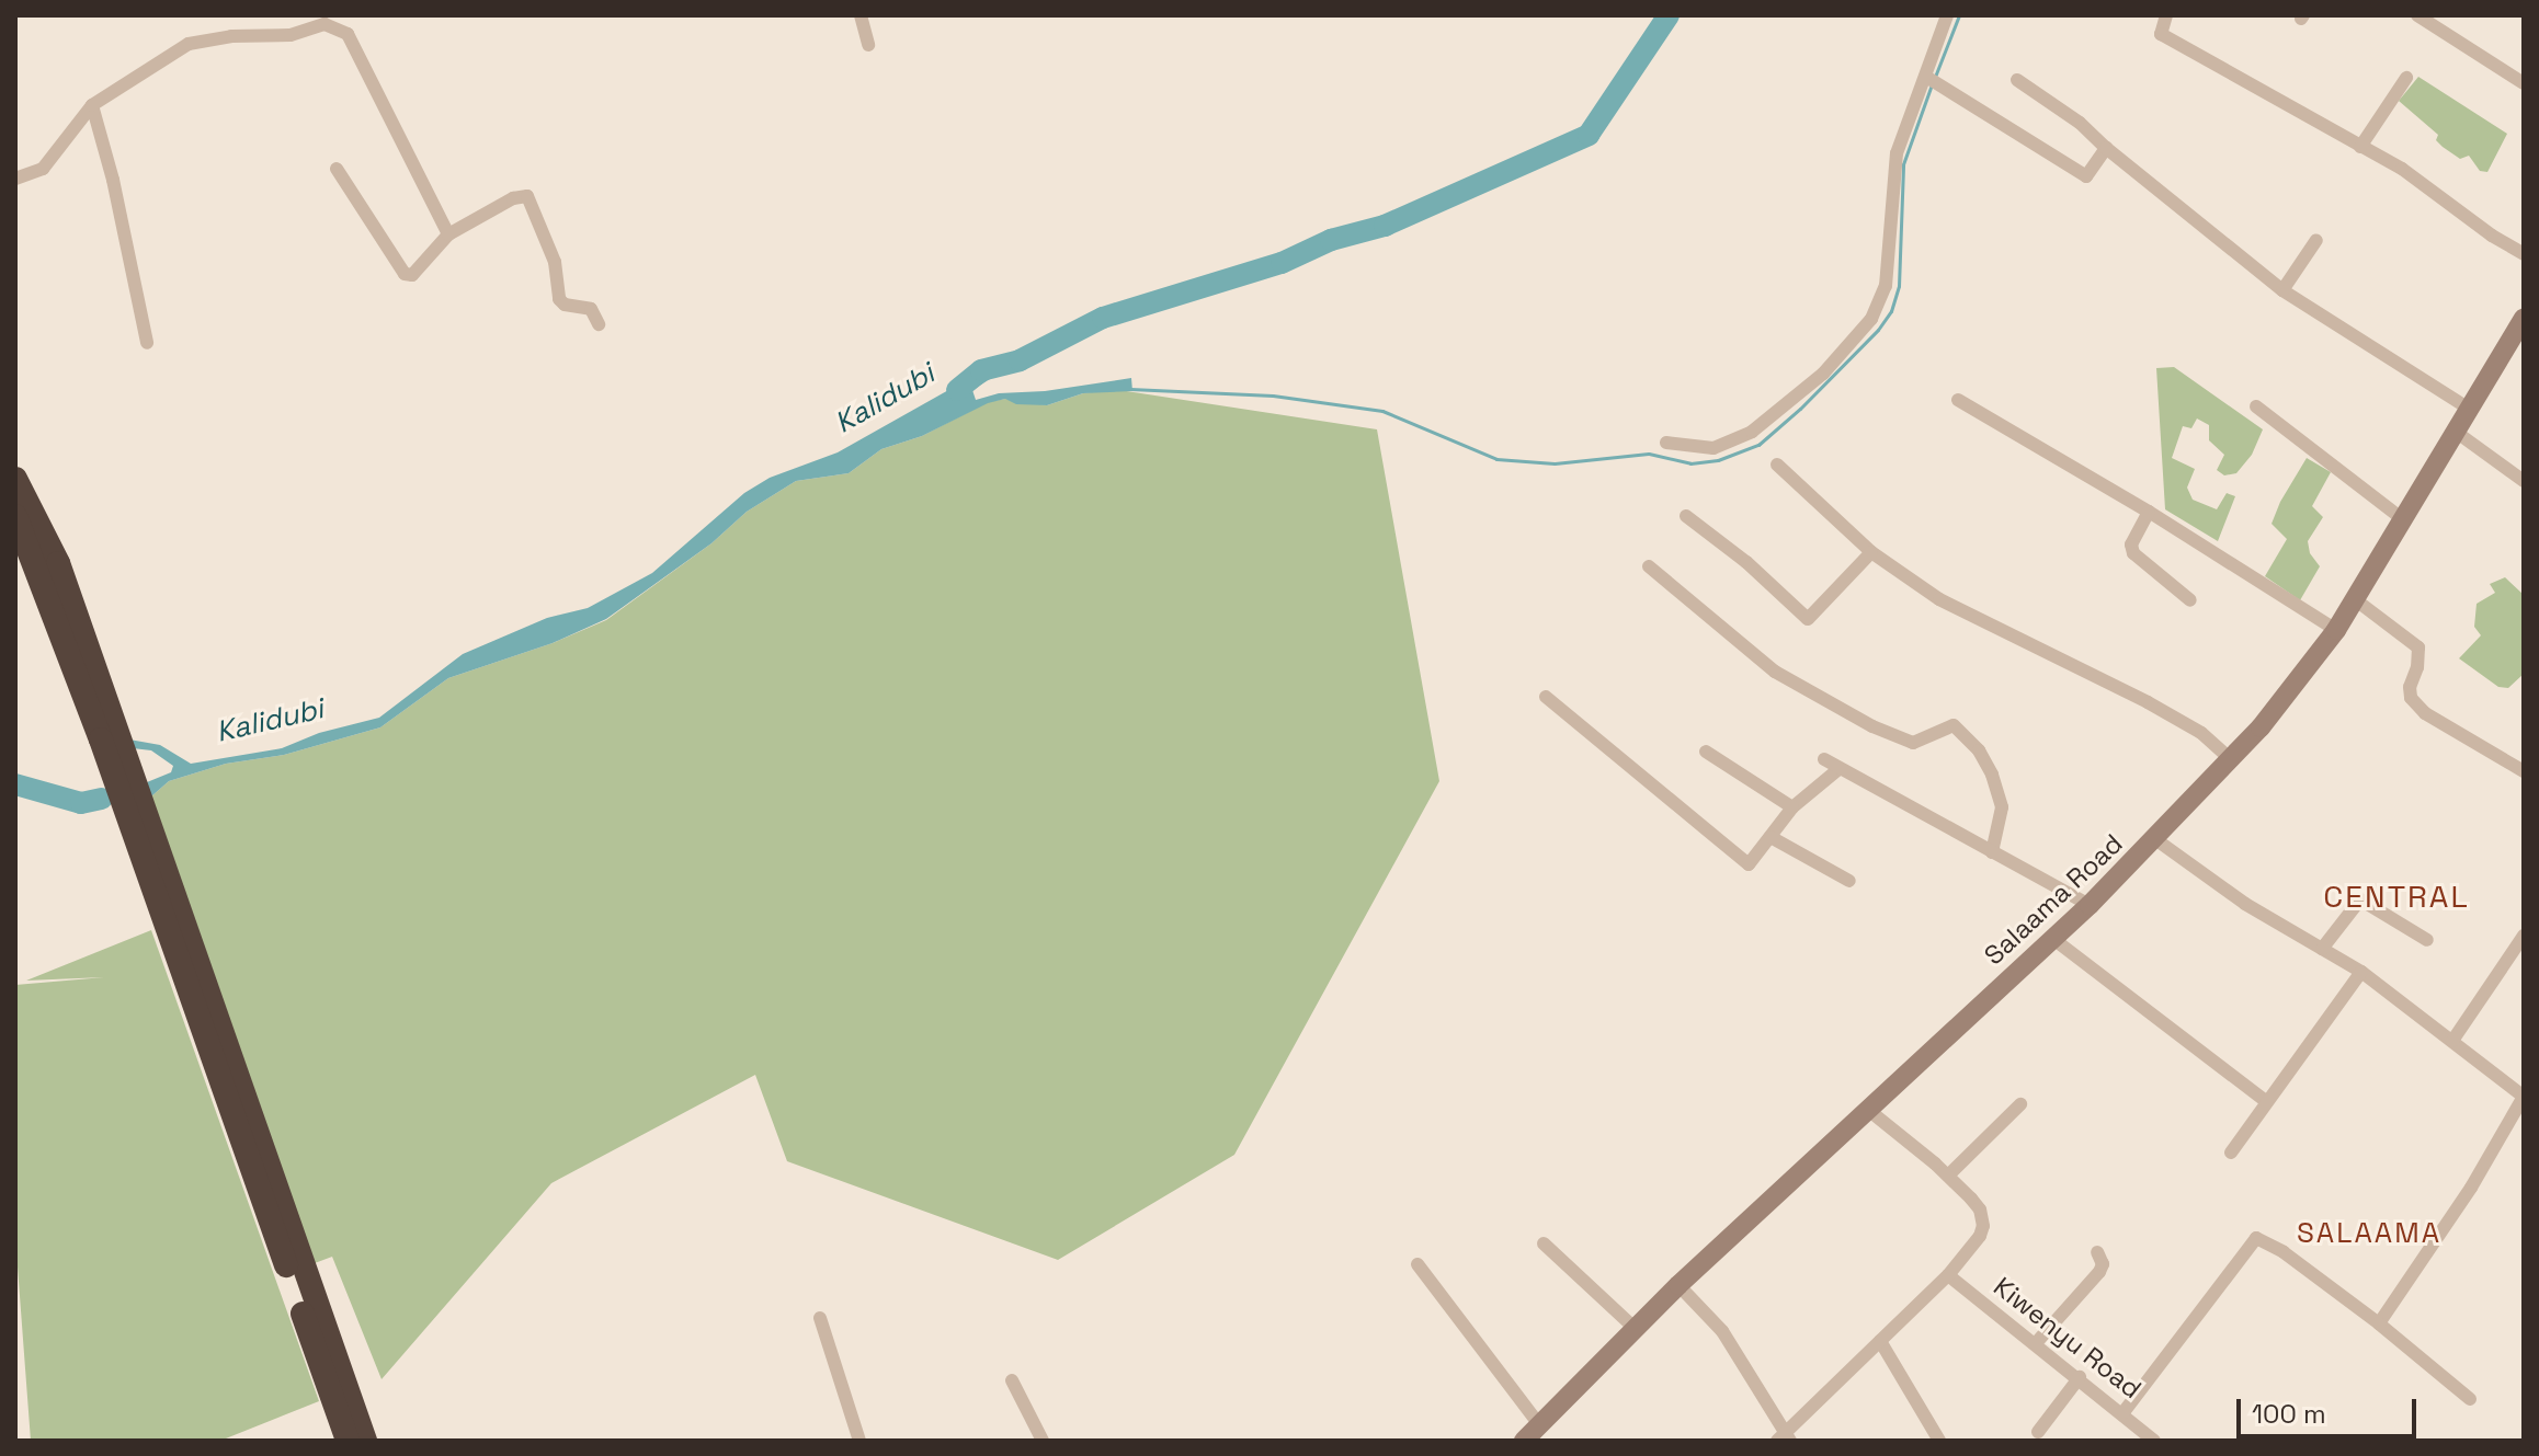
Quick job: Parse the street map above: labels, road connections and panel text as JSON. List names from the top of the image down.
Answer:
{
  "streets": {
    "main road": ["Salaama Road"],
    "street": ["Kiwenyu Road"]
  },
  "districts": ["CENTRAL", "SALAAMA"],
  "water": ["Kalidubi"],
  "scale_bar": "100 m"
}
